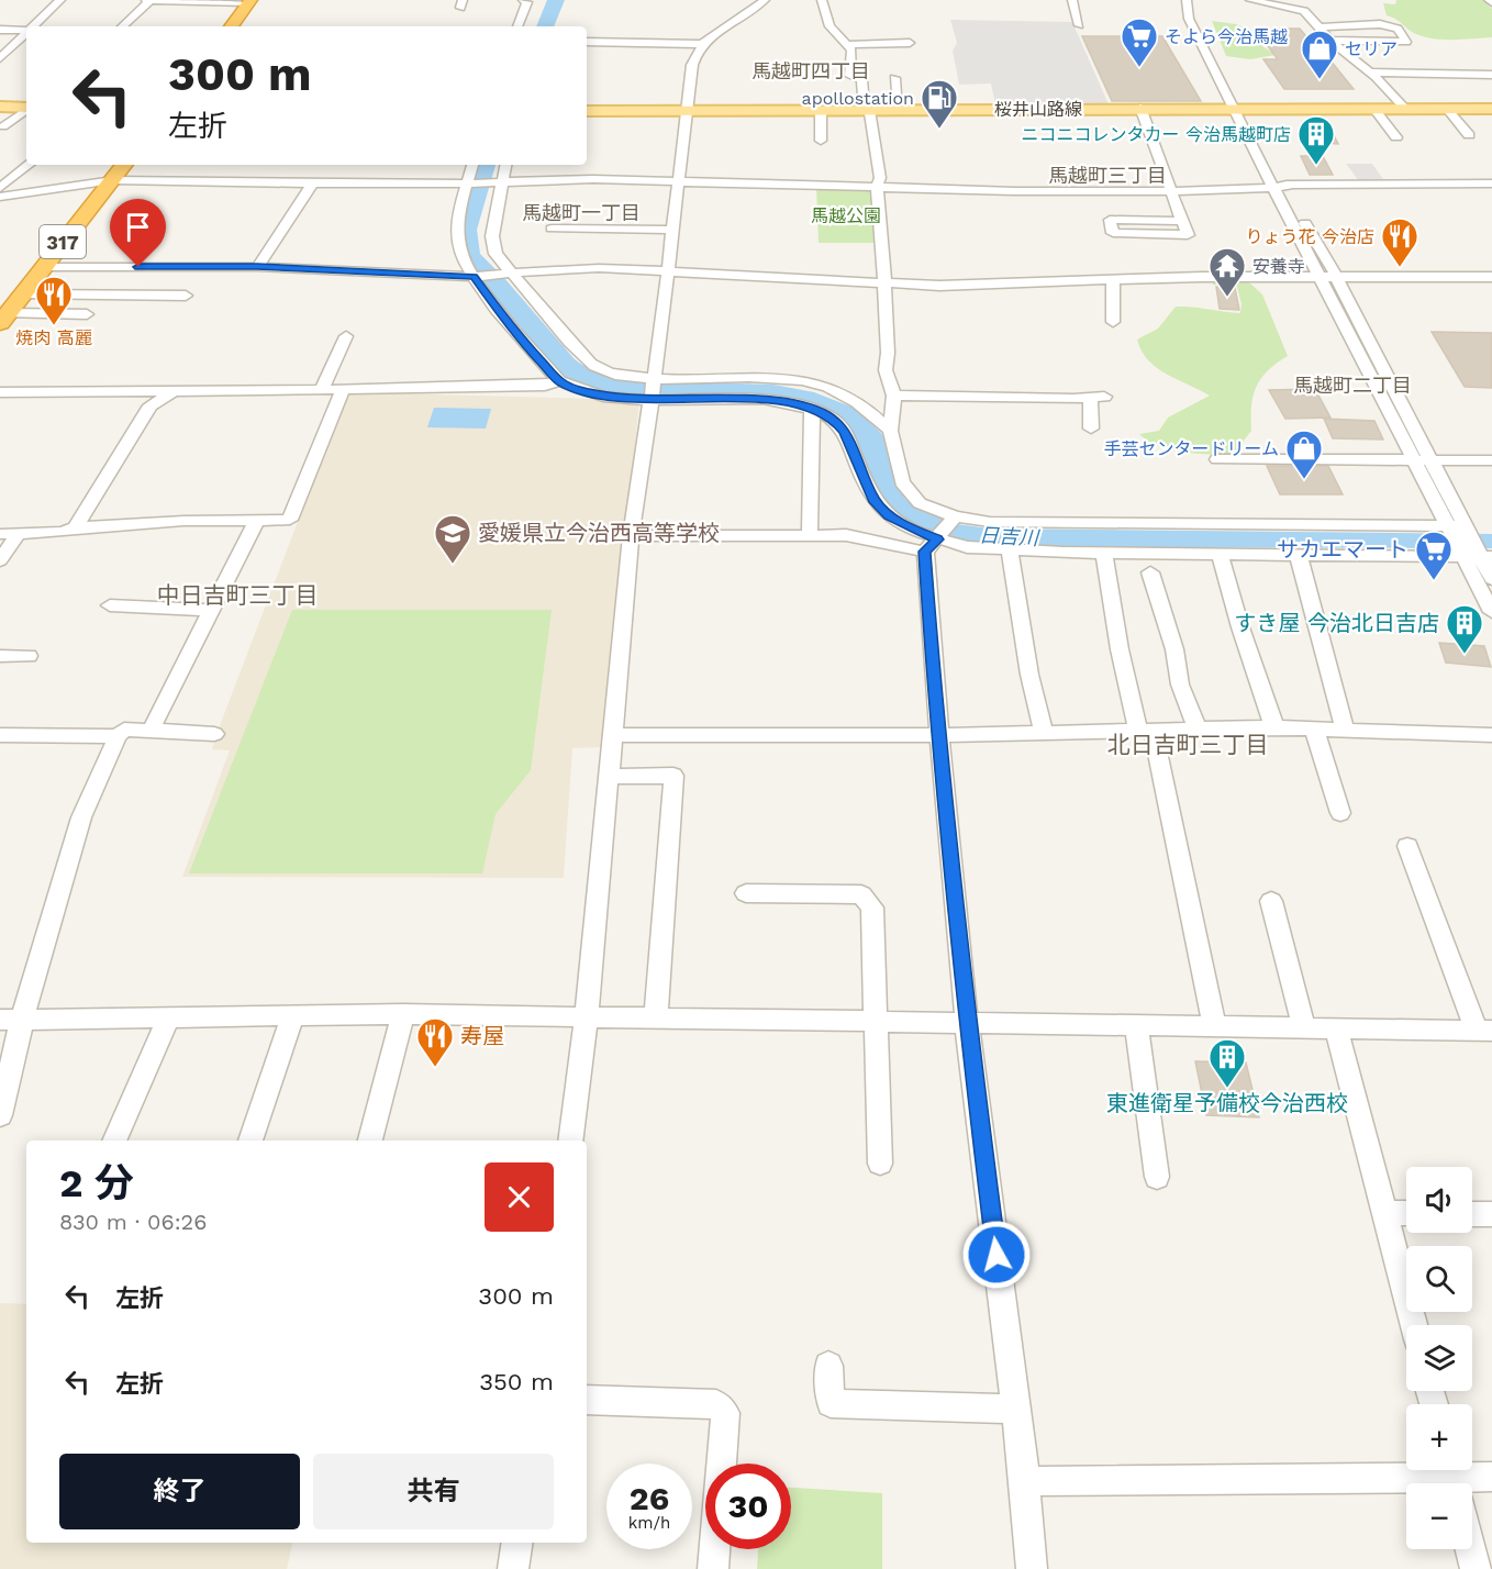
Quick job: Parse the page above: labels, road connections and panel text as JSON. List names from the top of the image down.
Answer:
{
  "streets": {
    "highway": ["317"],
    "main road": ["桜井山路線"]
  },
  "districts": [
    "馬越町四丁目",
    "馬越町三丁目",
    "馬越町一丁目",
    "馬越町二丁目",
    "中日吉町三丁目",
    "北日吉町三丁目"
  ],
  "water": ["日吉川"],
  "parks": ["馬越公園"],
  "places": {
    "supermarket": ["そよら今治馬越", "サカエマート"],
    "shop": ["セリア", "手芸センタードリーム"],
    "fuel station": ["apollostation"],
    "building": ["ニコニコレンタカー 今治馬越町店", "すき屋 今治北日吉店", "東進衛星予備校今治西校"],
    "restaurant": ["りょう花 今治店", "焼肉 高麗", "寿屋"],
    "temple": ["安養寺"],
    "school or university": ["愛媛県立今治西高等学校"]
  },
  "page": {
    "turn": ["300 m", "左折"],
    "heading": ["2 分", "830 m · 06:26"],
    "map_buttons": ["+", "−"],
    "list": [
      {
        "name": "左折",
        "value": "300 m"
      },
      {
        "name": "左折",
        "value": "350 m"
      }
    ],
    "buttons": ["終了", "共有"],
    "speed": "26 km/h",
    "limit": "30"
  }
}
